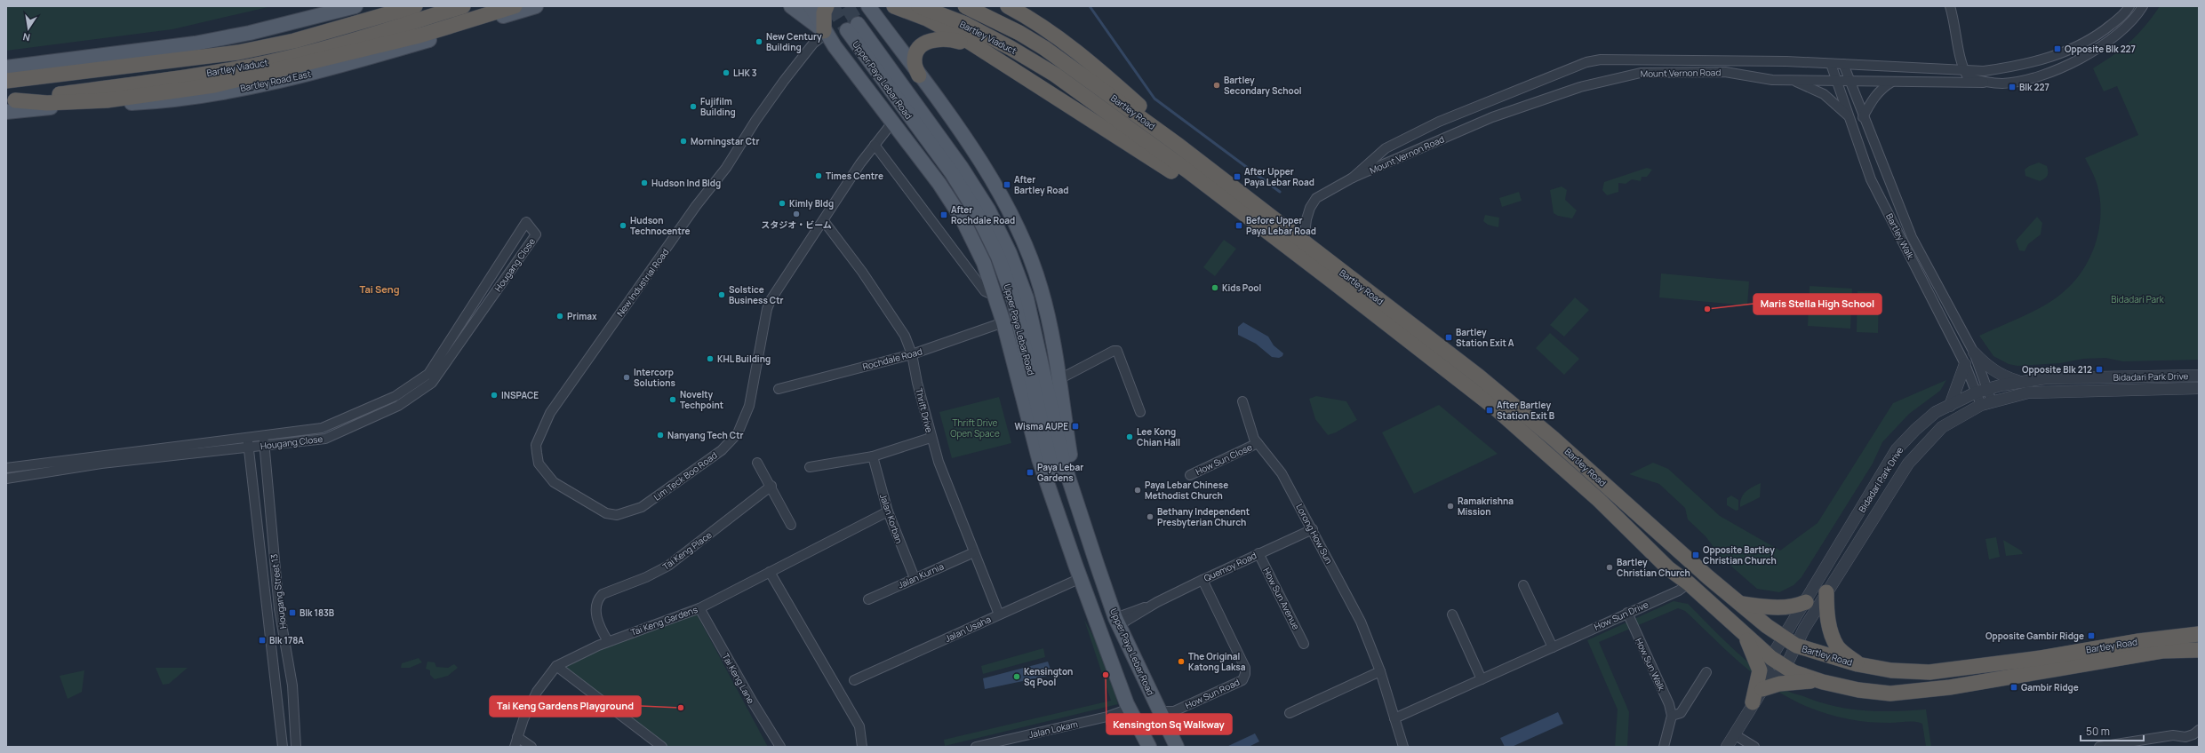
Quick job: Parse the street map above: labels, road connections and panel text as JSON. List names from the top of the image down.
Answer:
{
  "streets": {
    "highway": ["Bartley Viaduct", "Bartley Road"],
    "main road": ["Upper Paya Lebar Road", "Bartley Road East"],
    "street": [
      "Mount Vernon Road",
      "Bartley Walk",
      "Hougang Close",
      "New Industrial Road",
      "Rochdale Road",
      "Bidadari Park Drive",
      "Thrift Drive",
      "How Sun Close",
      "Lim Teck Boo Road",
      "Jalan Korban",
      "Lorong How Sun",
      "Tai Keng Place",
      "Quemoy Road",
      "Jalan Kurnia",
      "Hougang Street 13",
      "How Sun Avenue",
      "How Sun Drive",
      "Tai Keng Gardens",
      "Jalan Usaha",
      "How Sun Walk",
      "Tai Keng Lane",
      "How Sun Road",
      "Jalan Lokam"
    ]
  },
  "crossings": [
    ["Bartley Viaduct", "Bartley Road East"],
    ["Bartley Viaduct", "Bartley Road"],
    ["Mount Vernon Road", "Bartley Road"],
    ["Mount Vernon Road", "Bartley Walk"],
    ["Upper Paya Lebar Road", "New Industrial Road"],
    ["Upper Paya Lebar Road", "Rochdale Road"],
    ["Upper Paya Lebar Road", "Lim Teck Boo Road"],
    ["Upper Paya Lebar Road", "Quemoy Road"],
    ["Upper Paya Lebar Road", "Jalan Usaha"],
    ["Upper Paya Lebar Road", "How Sun Road"],
    ["Upper Paya Lebar Road", "Jalan Lokam"],
    ["Bartley Road", "Bidadari Park Drive"],
    ["Bartley Road", "How Sun Drive"],
    ["Bartley Walk", "Bidadari Park Drive"],
    ["Hougang Close", "Hougang Street 13"],
    ["New Industrial Road", "Lim Teck Boo Road"],
    ["Rochdale Road", "Thrift Drive"],
    ["Thrift Drive", "Lim Teck Boo Road"],
    ["Thrift Drive", "Jalan Kurnia"],
    ["Thrift Drive", "Jalan Usaha"],
    ["How Sun Close", "Lorong How Sun"],
    ["Jalan Korban", "Jalan Kurnia"],
    ["Jalan Korban", "Tai Keng Gardens"],
    ["Lorong How Sun", "Quemoy Road"],
    ["Lorong How Sun", "How Sun Drive"],
    ["Tai Keng Place", "Tai Keng Gardens"],
    ["Quemoy Road", "How Sun Avenue"],
    ["Quemoy Road", "How Sun Road"],
    ["How Sun Drive", "How Sun Walk"],
    ["Tai Keng Gardens", "Tai Keng Lane"]
  ],
  "districts": ["Tai Seng"],
  "parks": ["Bidadari Park", "Thrift Drive Open Space"],
  "places": {
    "other": [
      "New Century Building",
      "LHK 3",
      "Bartley Secondary School",
      "Fujifilm Building",
      "Morningstar Ctr",
      "Times Centre",
      "Hudson Ind Bldg",
      "Kimly Bldg",
      "スタジオ・ビーム",
      "Hudson Technocentre",
      "Kids Pool",
      "Solstice Business Ctr",
      "Maris Stella High School",
      "Primax",
      "KHL Building",
      "Intercorp Solutions",
      "INSPACE",
      "Novelty Techpoint",
      "Nanyang Tech Ctr",
      "Lee Kong Chian Hall",
      "Paya Lebar Chinese Methodist Church",
      "Ramakrishna Mission",
      "Bethany Independent Presbyterian Church",
      "Bartley Christian Church",
      "The Original Katong Laksa",
      "Kensington Sq Walkway",
      "Kensington Sq Pool",
      "Tai Keng Gardens Playground"
    ],
    "transit": [
      "Opposite Blk 227",
      "Blk 227",
      "After Upper Paya Lebar Road",
      "After Bartley Road",
      "After Rochdale Road",
      "Before Upper Paya Lebar Road",
      "Bartley Station Exit A",
      "Opposite Blk 212",
      "After Bartley Station Exit B",
      "Wisma AUPE",
      "Paya Lebar Gardens",
      "Opposite Bartley Christian Church",
      "Blk 183B",
      "Opposite Gambir Ridge",
      "Blk 178A",
      "Gambir Ridge"
    ]
  },
  "scale_bar": "50 m",
  "north": "bottom"
}
